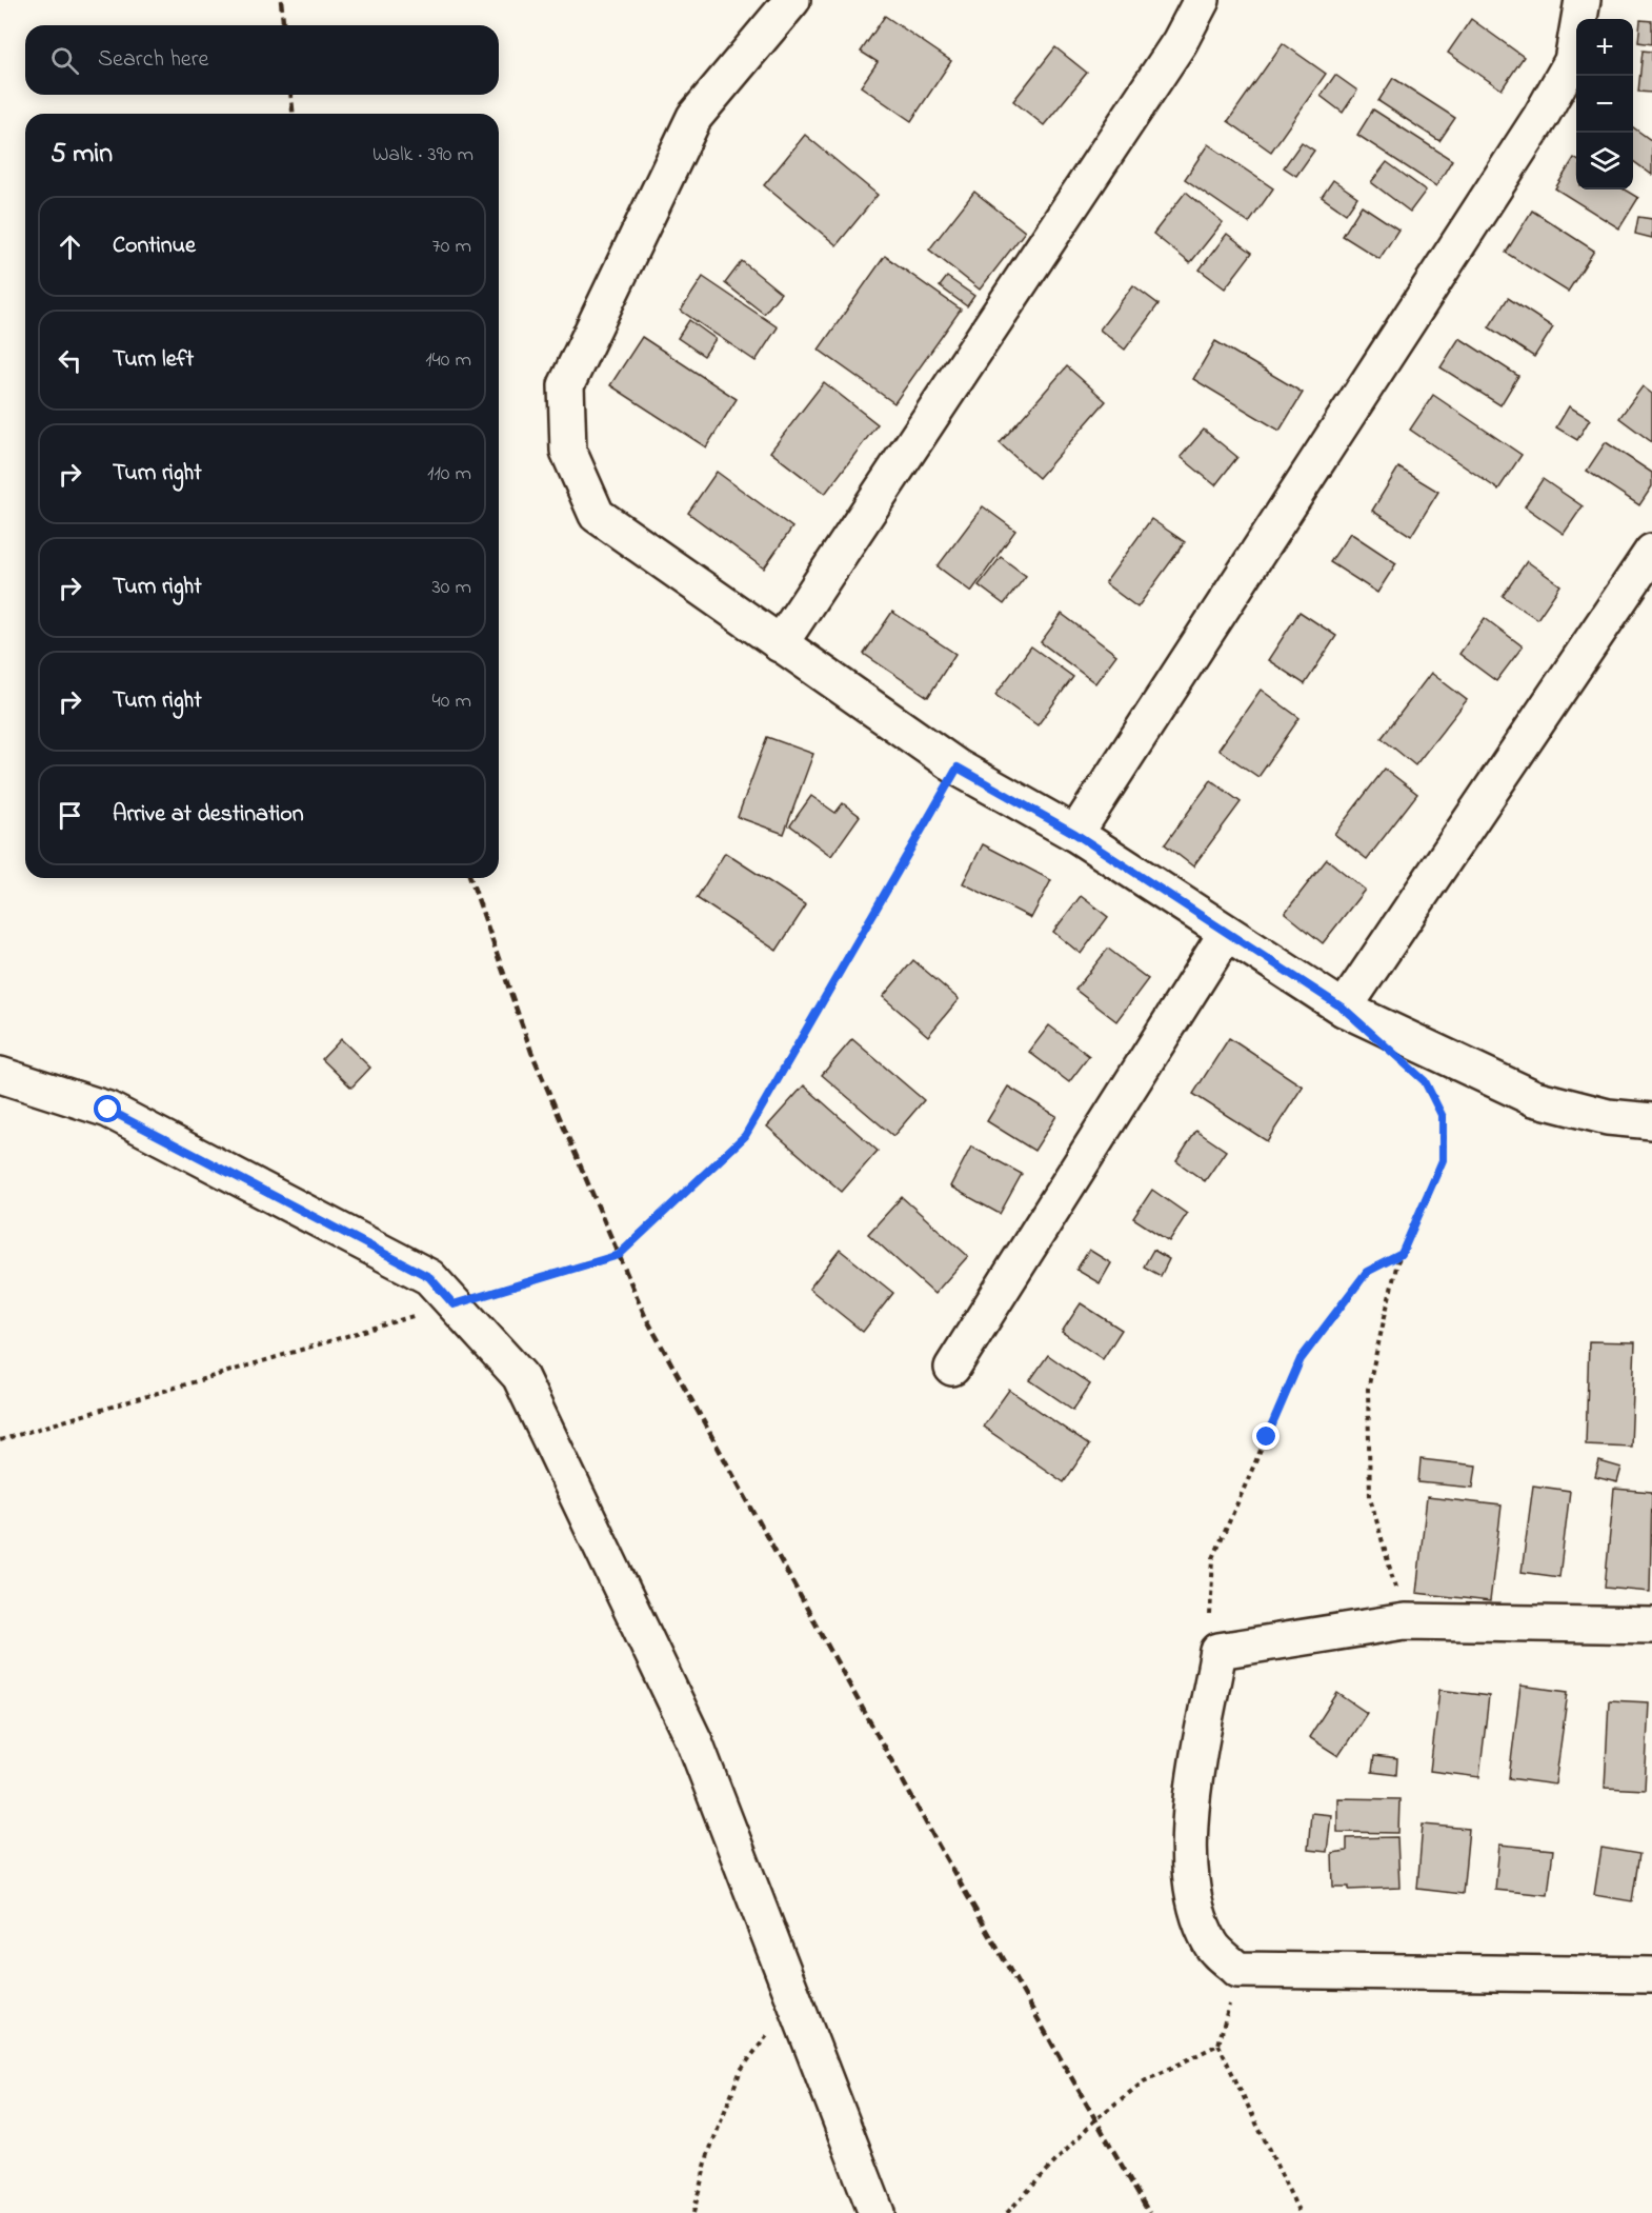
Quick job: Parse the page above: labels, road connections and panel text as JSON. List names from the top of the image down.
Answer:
{
  "page": {
    "map_buttons": ["+", "−"],
    "search": "Search here",
    "heading": ["5 min", "Walk · 390 m"],
    "list": [
      ["Continue", "70 m"],
      ["Turn left", "140 m"],
      ["Turn right", "110 m"],
      ["Turn right", "30 m"],
      ["Turn right", "40 m"],
      "Arrive at destination"
    ]
  }
}
